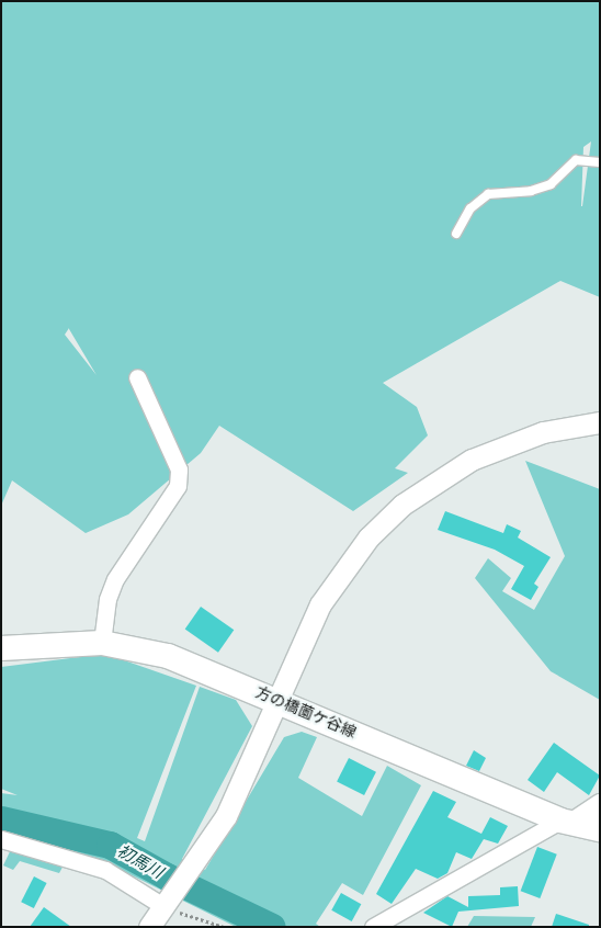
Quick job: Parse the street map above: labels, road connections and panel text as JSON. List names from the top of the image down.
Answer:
{
  "streets": {
    "main road": ["方の橋薗ケ谷線"]
  },
  "water": ["初馬川"]
}
